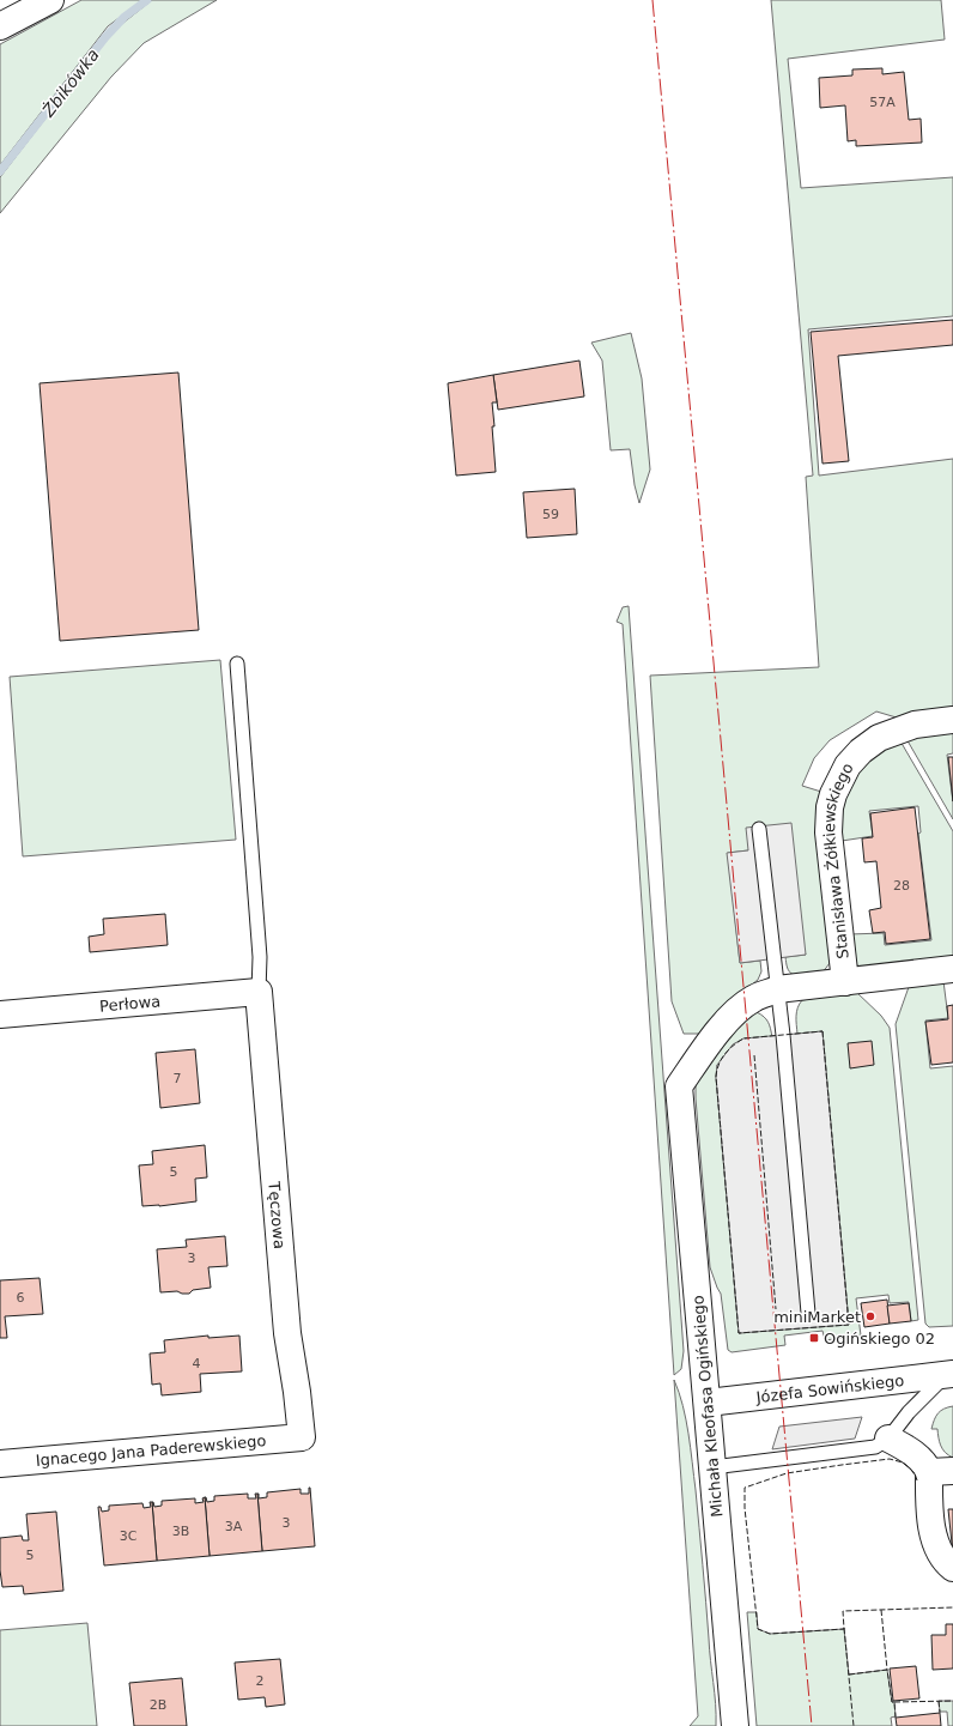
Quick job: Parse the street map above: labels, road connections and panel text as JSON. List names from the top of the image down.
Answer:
{
  "streets": {
    "street": [
      "Stanisława Żółkiewskiego",
      "Perłowa",
      "Tęczowa",
      "Józefa Sowińskiego",
      "Michała Kleofasa Ogińskiego",
      "Ignacego Jana Paderewskiego"
    ]
  },
  "crossings": [
    ["Stanisława Żółkiewskiego", "Michała Kleofasa Ogińskiego"],
    ["Perłowa", "Tęczowa"],
    ["Tęczowa", "Ignacego Jana Paderewskiego"],
    ["Józefa Sowińskiego", "Michała Kleofasa Ogińskiego"]
  ],
  "water": ["Żbikówka"],
  "places": {
    "other": ["miniMarket"],
    "transit": ["Ogińskiego 02"]
  },
  "house_numbers": [
    "57A",
    "59",
    "28",
    "7",
    "5",
    "3",
    "6",
    "4",
    "3",
    "3A",
    "3B",
    "3C",
    "5",
    "2",
    "2B"
  ]
}
